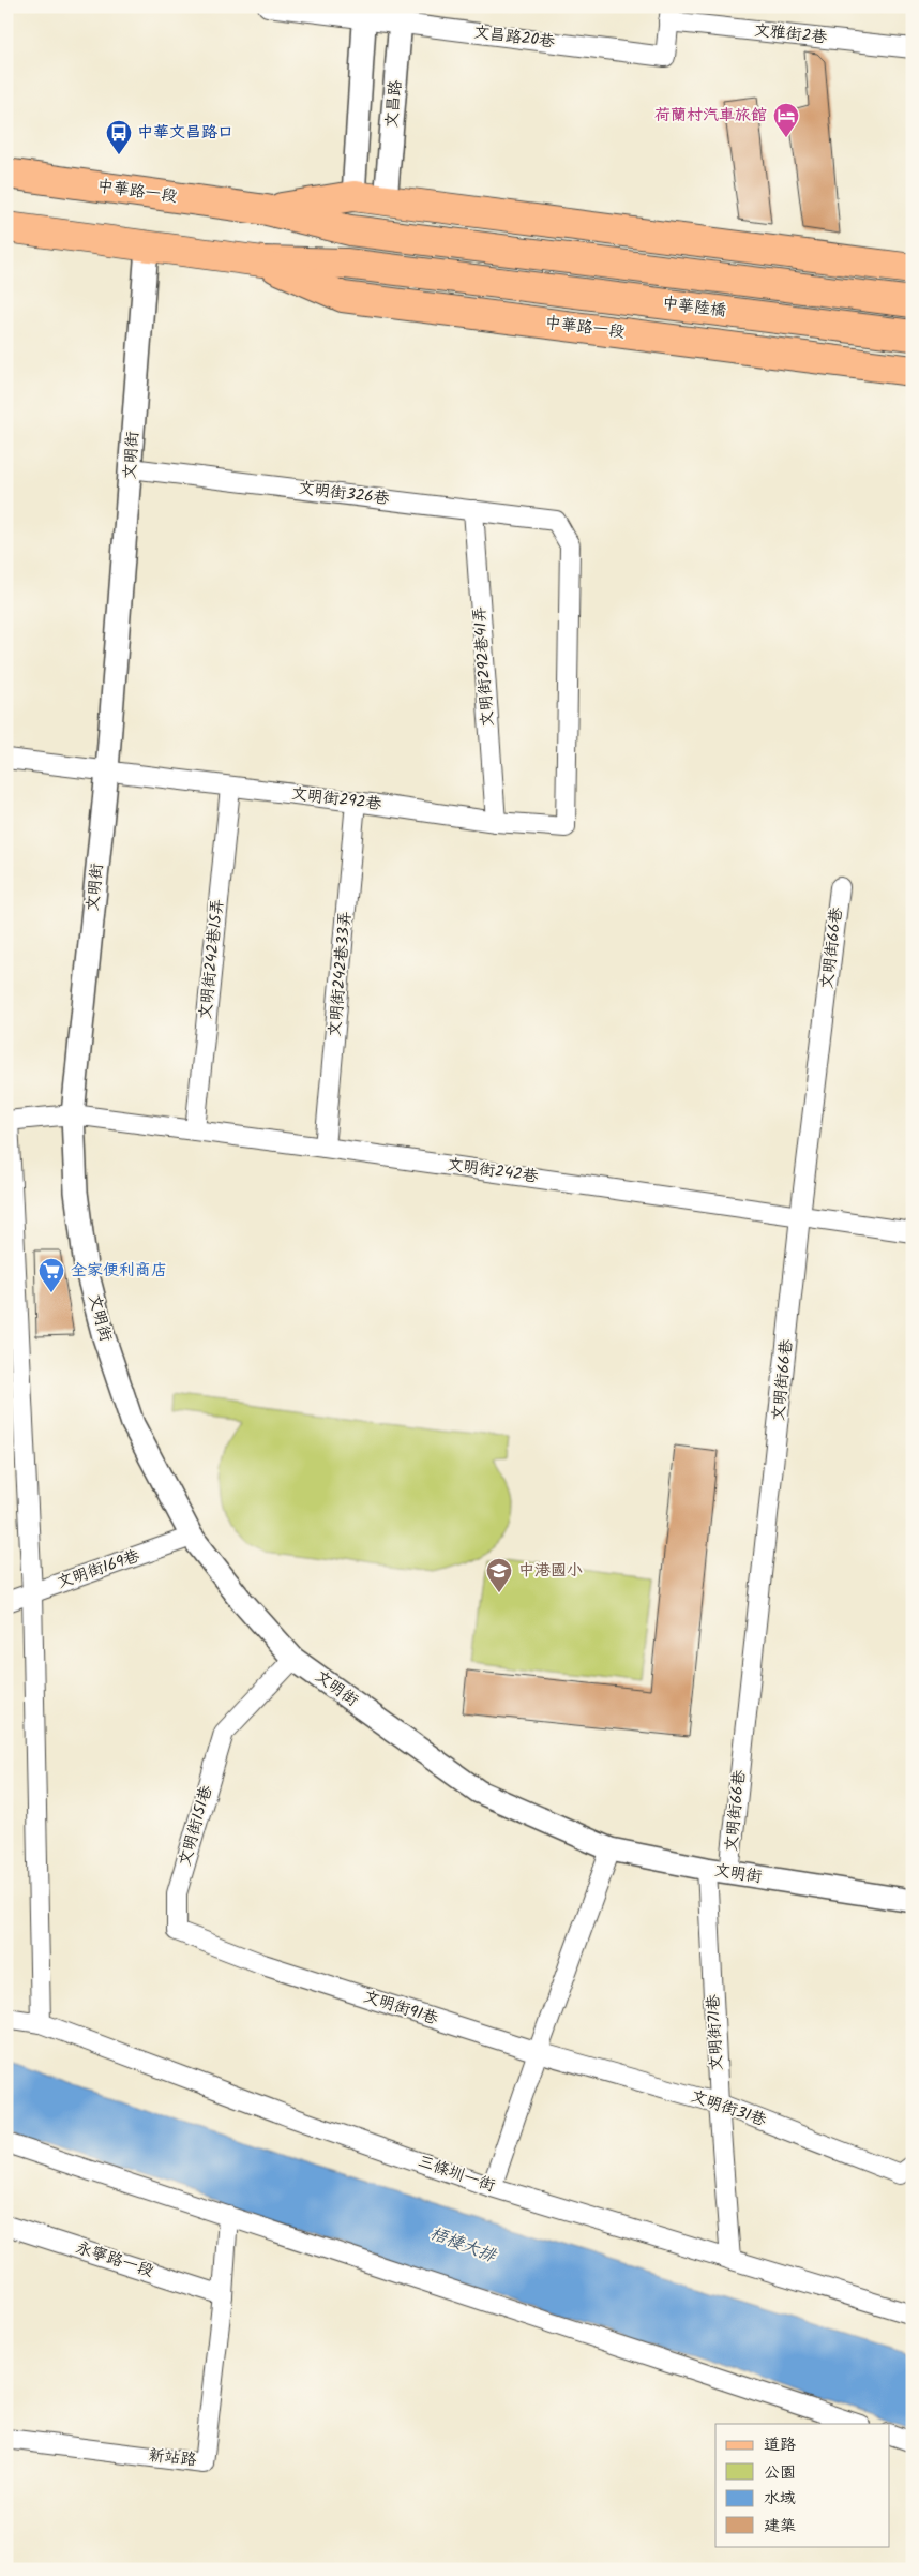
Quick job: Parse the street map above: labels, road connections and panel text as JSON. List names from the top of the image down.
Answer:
{
  "streets": {
    "main road": ["中華路一段", "中華陸橋"],
    "street": [
      "文雅街2巷",
      "文昌路20巷",
      "文昌路",
      "文明街",
      "文明街326巷",
      "文明街292巷41弄",
      "文明街292巷",
      "文明街66巷",
      "文明街242巷15弄",
      "文明街242巷33弄",
      "文明街242巷",
      "文明街169巷",
      "文明街151巷",
      "文明街91巷",
      "文明街71巷",
      "文明街31巷",
      "三條圳一街",
      "永寧路一段",
      "新站路"
    ]
  },
  "crossings": [
    ["文雅街2巷", "文昌路20巷"],
    ["文昌路20巷", "文昌路"],
    ["文昌路", "中華路一段"],
    ["中華路一段", "中華陸橋"],
    ["中華路一段", "文明街"],
    ["文明街", "文明街326巷"],
    ["文明街", "文明街292巷"],
    ["文明街", "文明街66巷"],
    ["文明街", "文明街242巷"],
    ["文明街", "文明街169巷"],
    ["文明街", "文明街151巷"],
    ["文明街", "文明街71巷"],
    ["文明街326巷", "文明街292巷41弄"],
    ["文明街326巷", "文明街292巷"],
    ["文明街292巷41弄", "文明街292巷"],
    ["文明街292巷", "文明街242巷15弄"],
    ["文明街292巷", "文明街242巷33弄"],
    ["文明街66巷", "文明街242巷"],
    ["文明街242巷15弄", "文明街242巷"],
    ["文明街242巷33弄", "文明街242巷"],
    ["文明街151巷", "文明街91巷"],
    ["文明街91巷", "文明街31巷"],
    ["文明街71巷", "文明街31巷"],
    ["文明街71巷", "三條圳一街"],
    ["永寧路一段", "新站路"]
  ],
  "water": ["梧棲大排"],
  "places": {
    "hotel": ["荷蘭村汽車旅館"],
    "bus stop": ["中華文昌路口"],
    "supermarket": ["全家便利商店"],
    "school or university": ["中港國小"]
  },
  "legend": [
    "道路",
    "公園",
    "水域",
    "建築"
  ]
}
